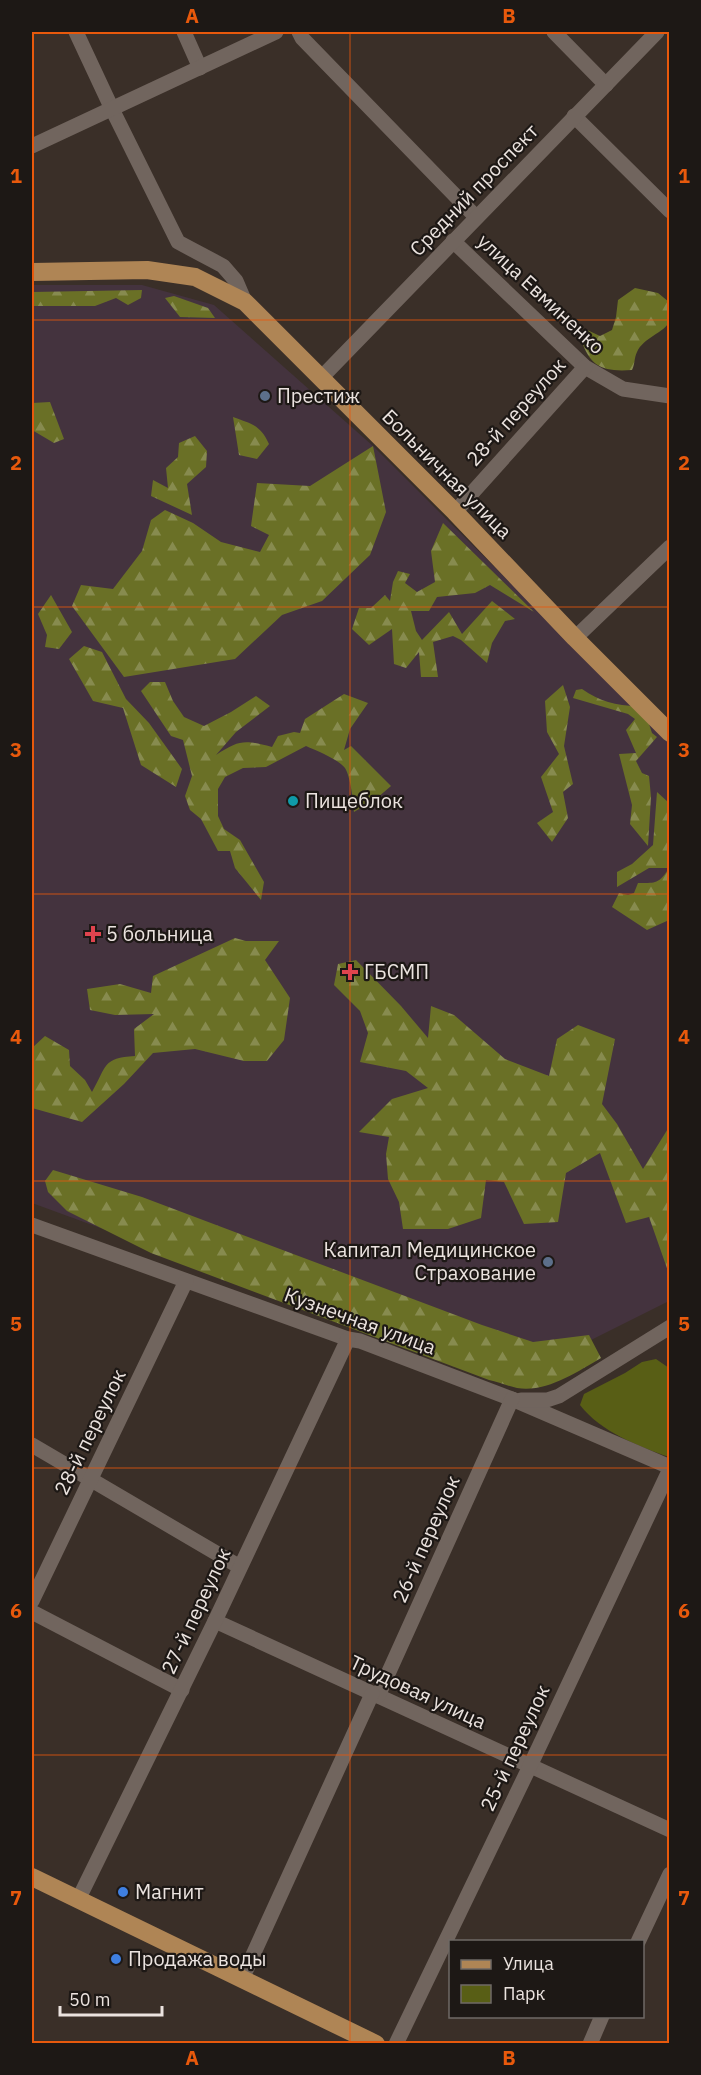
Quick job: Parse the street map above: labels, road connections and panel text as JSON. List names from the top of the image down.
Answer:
{
  "streets": {
    "main road": ["Больничная улица"],
    "street": [
      "Средний проспект",
      "улица Евминенко",
      "28-й переулок",
      "Кузнечная улица",
      "26-й переулок",
      "27-й переулок",
      "Трудовая улица",
      "25-й переулок"
    ]
  },
  "crossings": [
    ["Средний проспект", "улица Евминенко"],
    ["Средний проспект", "Больничная улица"],
    ["улица Евминенко", "28-й переулок"],
    ["28-й переулок", "Больничная улица"],
    ["28-й переулок", "Кузнечная улица"],
    ["Кузнечная улица", "26-й переулок"],
    ["Кузнечная улица", "27-й переулок"],
    ["Кузнечная улица", "25-й переулок"],
    ["26-й переулок", "Трудовая улица"],
    ["27-й переулок", "Трудовая улица"],
    ["Трудовая улица", "25-й переулок"]
  ],
  "places": {
    "other": [
      "Престиж",
      "Пищеблок",
      "Капитал Медицинское Страхование",
      "Магнит",
      "Продажа воды"
    ],
    "health": ["5 больница", "ГБСМП"]
  },
  "legend": ["Улица", "Парк"],
  "scale_bar": "50 m",
  "grid": {
    "columns": ["A", "B"],
    "rows": [
      "1",
      "2",
      "3",
      "4",
      "5",
      "6",
      "7"
    ]
  }
}
